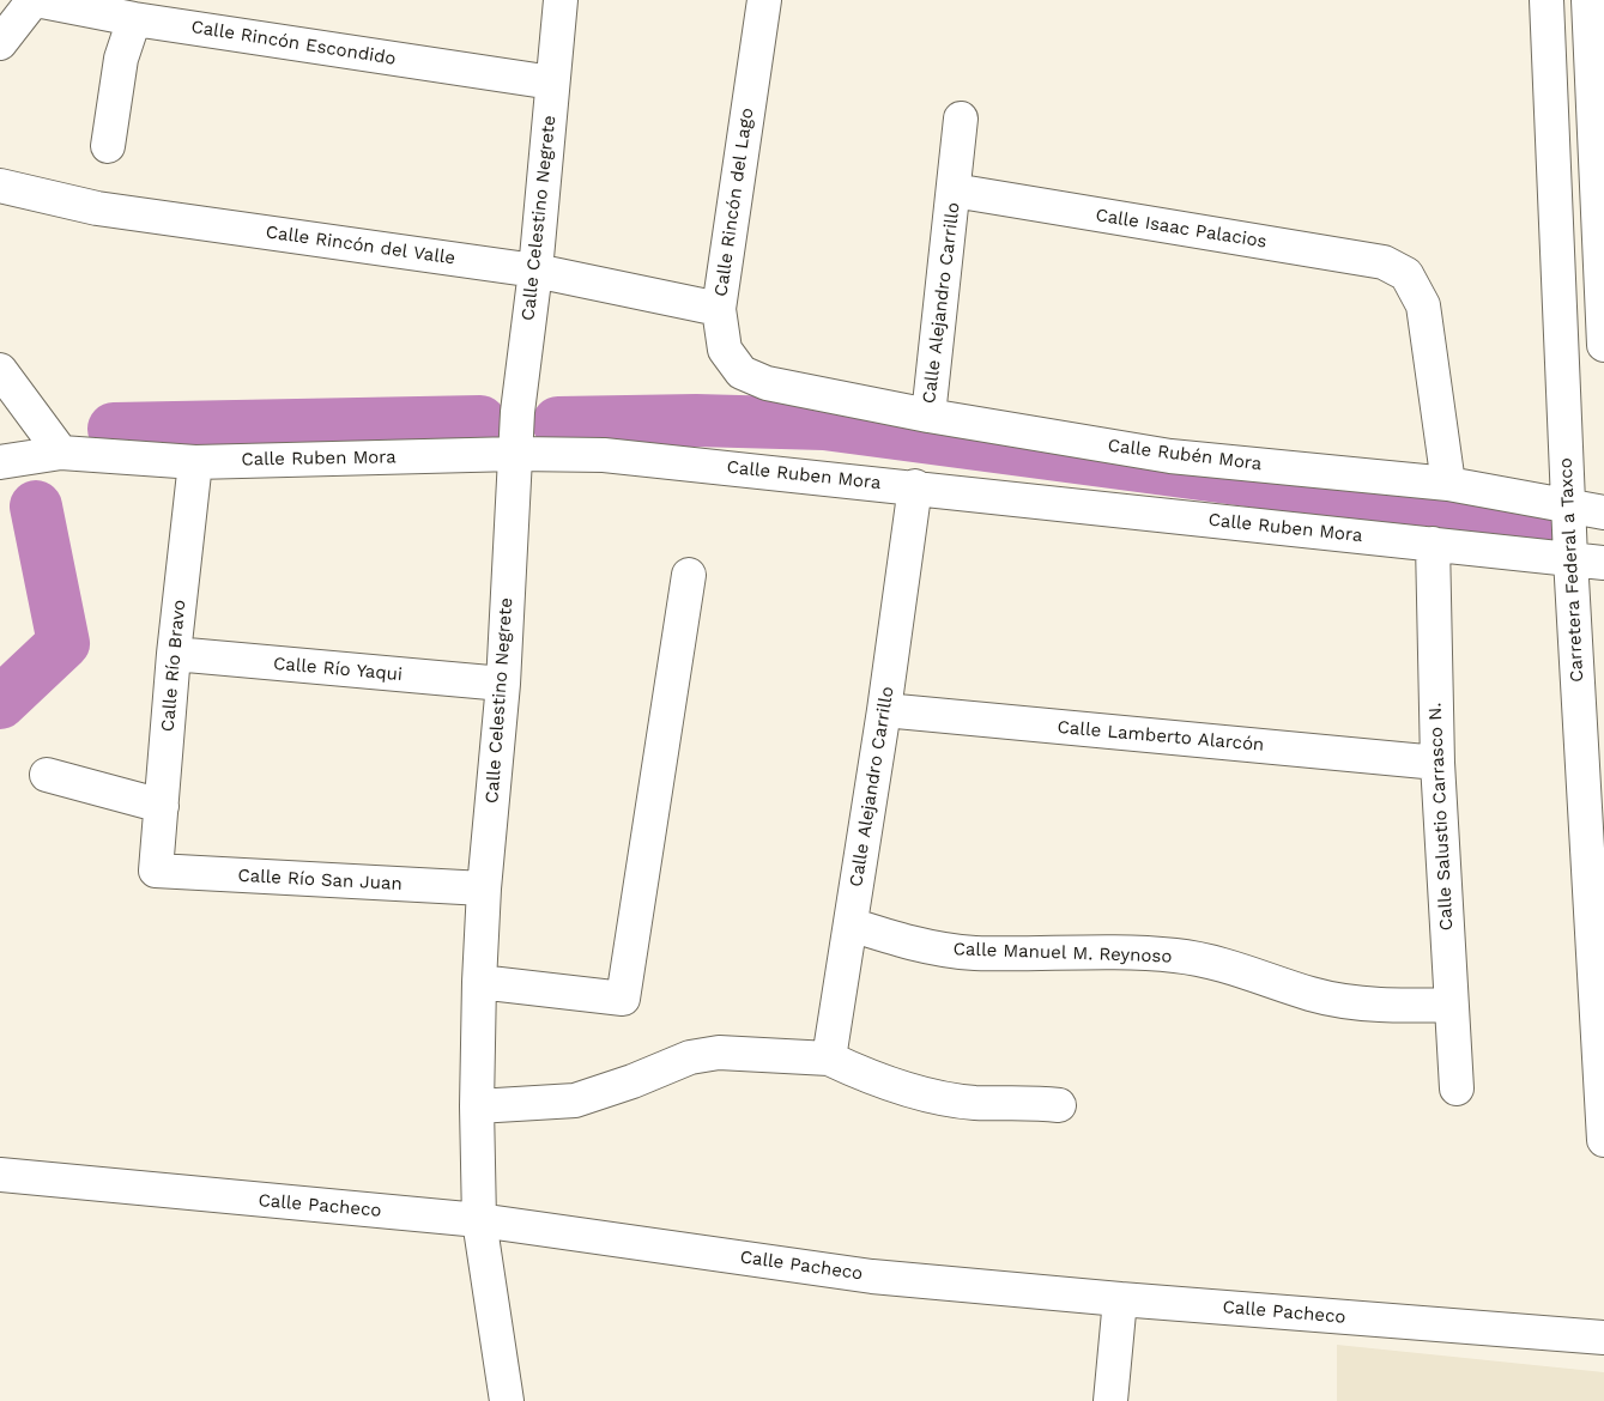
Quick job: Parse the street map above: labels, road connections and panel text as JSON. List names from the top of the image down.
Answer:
{
  "streets": {
    "street": [
      "Calle Rincón Escondido",
      "Calle Rincón del Lago",
      "Calle Celestino Negrete",
      "Calle Isaac Palacios",
      "Calle Rincón del Valle",
      "Calle Alejandro Carrillo",
      "Calle Rubén Mora",
      "Calle Ruben Mora",
      "Carretera Federal a Taxco",
      "Calle Río Bravo",
      "Calle Río Yaqui",
      "Calle Lamberto Alarcón",
      "Calle Salustio Carrasco N.",
      "Calle Río San Juan",
      "Calle Manuel M. Reynoso",
      "Calle Pacheco"
    ]
  },
  "crossings": [
    ["Calle Rincón Escondido", "Calle Celestino Negrete"],
    ["Calle Rincón del Lago", "Calle Rincón del Valle"],
    ["Calle Rincón del Lago", "Calle Rubén Mora"],
    ["Calle Celestino Negrete", "Calle Rincón del Valle"],
    ["Calle Celestino Negrete", "Calle Ruben Mora"],
    ["Calle Celestino Negrete", "Calle Río Yaqui"],
    ["Calle Celestino Negrete", "Calle Río San Juan"],
    ["Calle Celestino Negrete", "Calle Pacheco"],
    ["Calle Isaac Palacios", "Calle Alejandro Carrillo"],
    ["Calle Isaac Palacios", "Calle Rubén Mora"],
    ["Calle Alejandro Carrillo", "Calle Rubén Mora"],
    ["Calle Alejandro Carrillo", "Calle Ruben Mora"],
    ["Calle Alejandro Carrillo", "Calle Lamberto Alarcón"],
    ["Calle Alejandro Carrillo", "Calle Manuel M. Reynoso"],
    ["Calle Rubén Mora", "Carretera Federal a Taxco"],
    ["Calle Ruben Mora", "Carretera Federal a Taxco"],
    ["Calle Ruben Mora", "Calle Río Bravo"],
    ["Calle Ruben Mora", "Calle Salustio Carrasco N."],
    ["Calle Río Bravo", "Calle Río Yaqui"],
    ["Calle Río Bravo", "Calle Río San Juan"],
    ["Calle Lamberto Alarcón", "Calle Salustio Carrasco N."],
    ["Calle Salustio Carrasco N.", "Calle Manuel M. Reynoso"]
  ]
}
